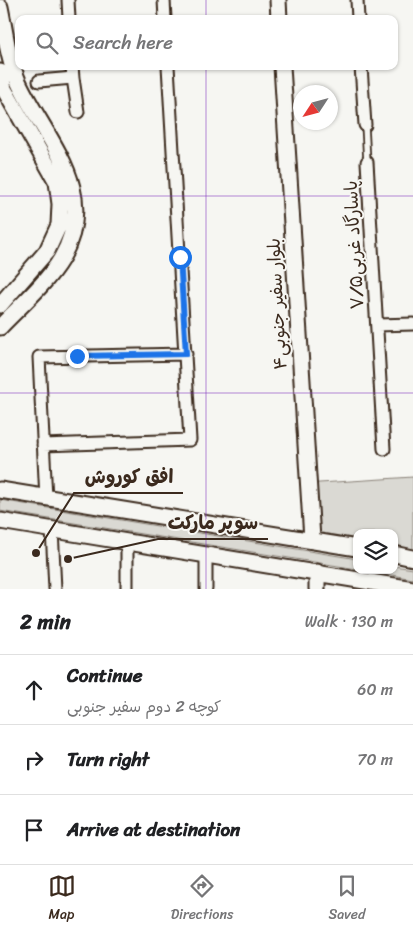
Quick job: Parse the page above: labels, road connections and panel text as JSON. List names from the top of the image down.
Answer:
{
  "streets": {
    "street": ["پاسارگاد غربی۷/۵", "بلوار سفیر جنوبی۴"]
  },
  "places": ["افق کوروش", "سوپر مارکت"],
  "north": "bottom left",
  "page": {
    "search": "Search here",
    "heading": ["2 min", "Walk · 130 m"],
    "list": [
      ["Continue", "کوچه 2 دوم سفیر جنوبی", "60 m"],
      ["Turn right", "70 m"],
      "Arrive at destination"
    ],
    "nav": ["Map", "Directions", "Saved"]
  }
}
